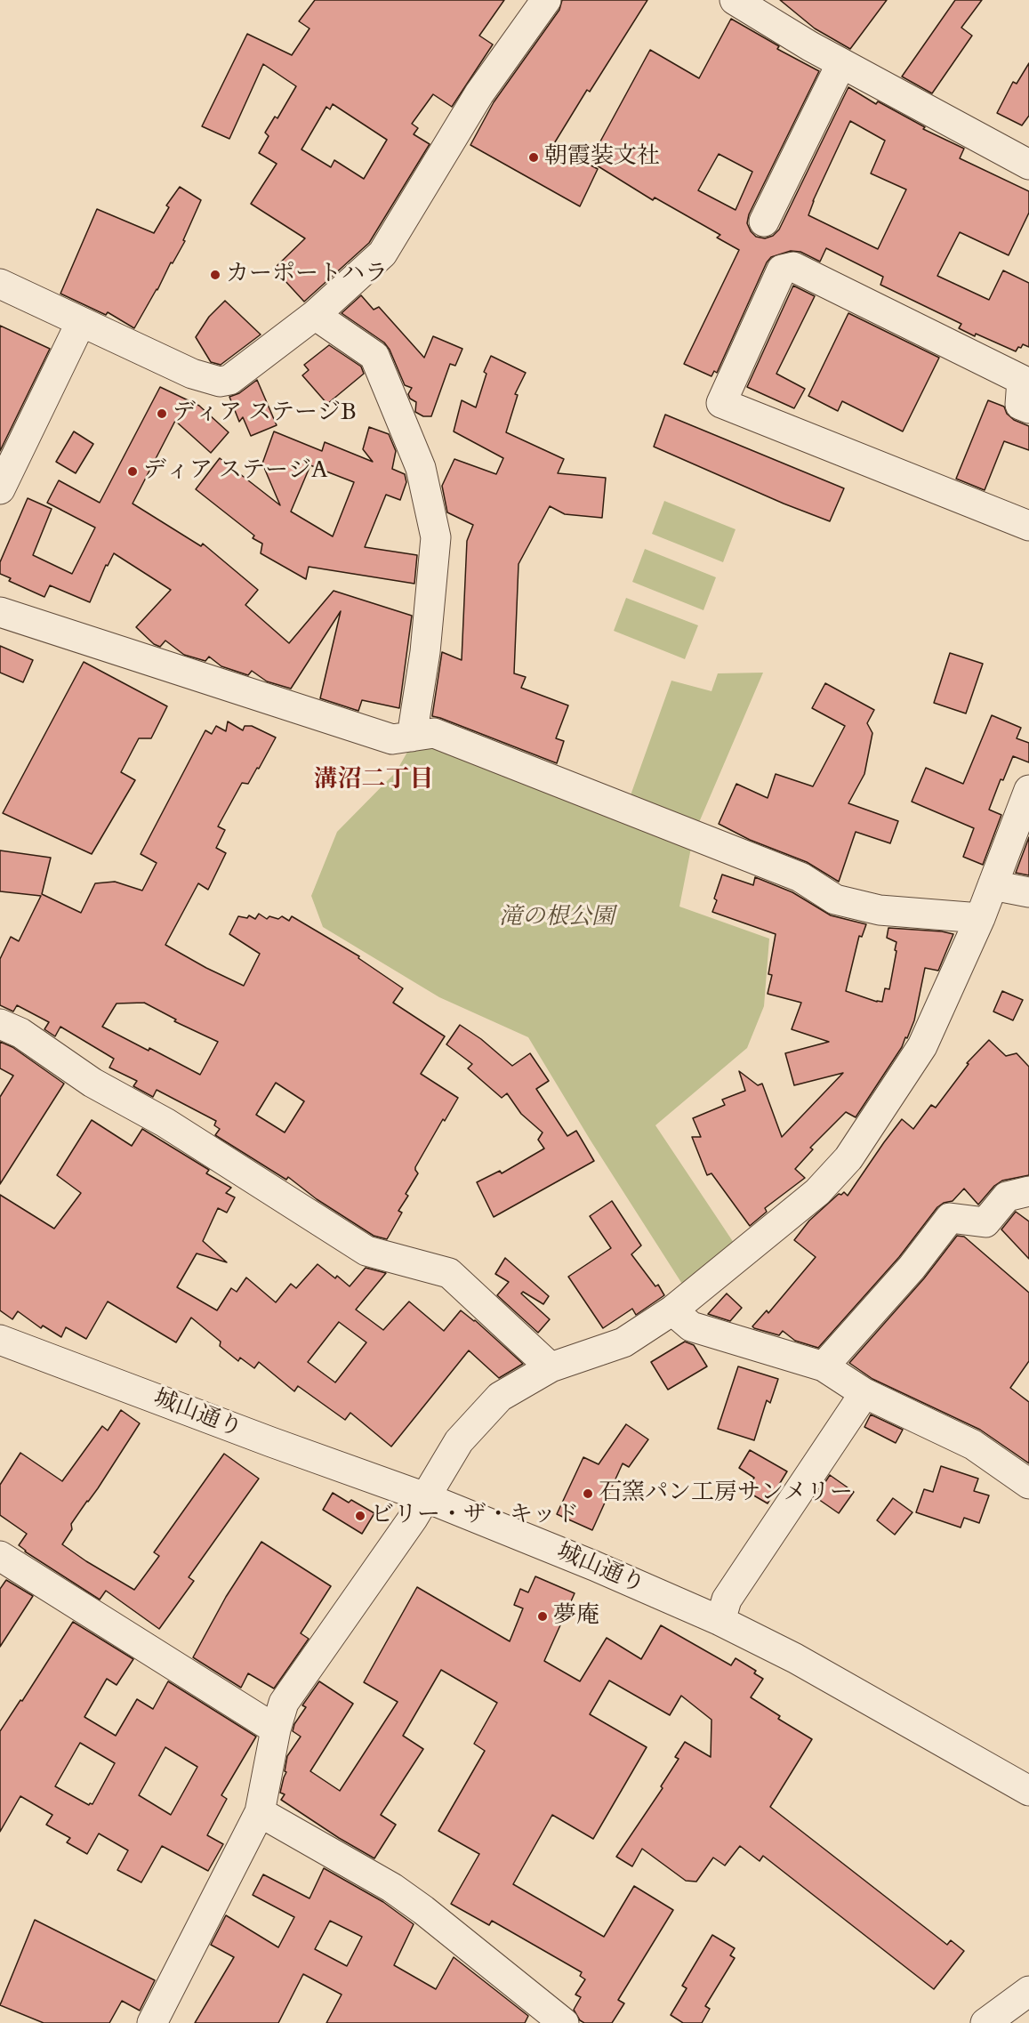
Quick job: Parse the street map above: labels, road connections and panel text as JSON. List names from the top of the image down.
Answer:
{
  "streets": {
    "street": ["城山通り"]
  },
  "districts": ["溝沼二丁目"],
  "parks": ["滝の根公園"],
  "places": [
    "朝霞装文社",
    "カーポートハラ",
    "ディア ステージB",
    "ディア ステージA",
    "石窯パン工房サンメリー",
    "ビリー・ザ・キッド",
    "夢庵"
  ]
}
